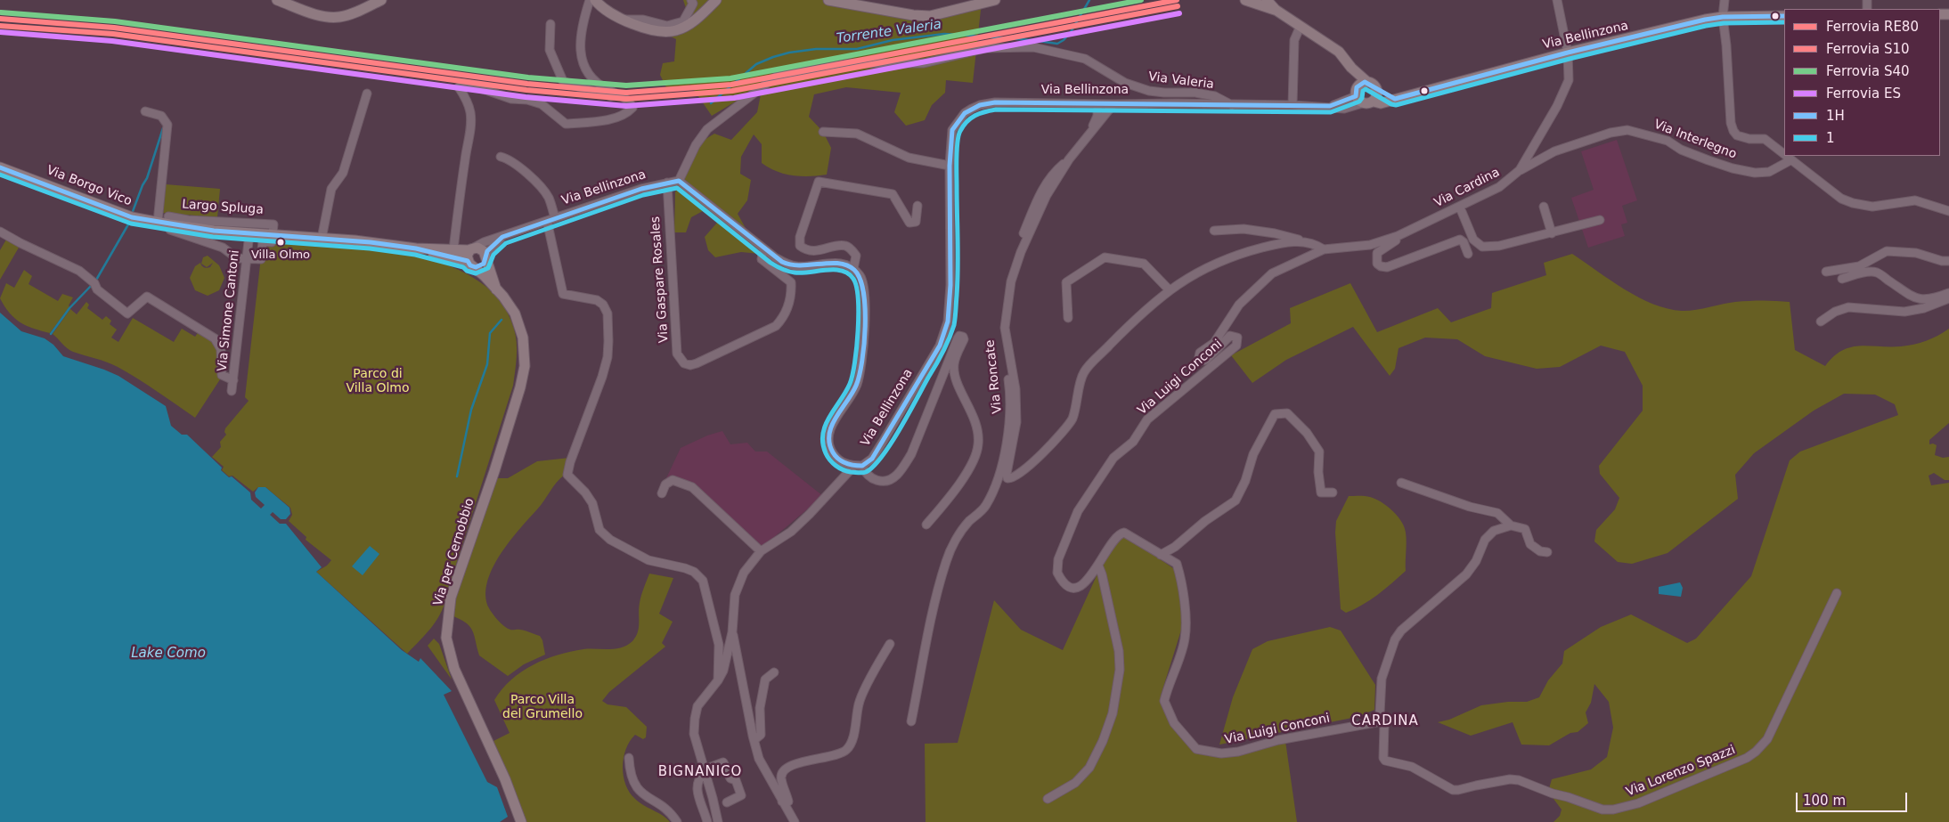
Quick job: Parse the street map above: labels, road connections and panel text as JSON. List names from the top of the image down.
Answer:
{
  "streets": {
    "main road": [
      "Via Bellinzona",
      "Via Borgo Vico",
      "Largo Spluga",
      "Via per Cernobbio"
    ],
    "street": [
      "Via Valeria",
      "Via Interlegno",
      "Via Cardina",
      "Via Gaspare Rosales",
      "Via Simone Cantoni",
      "Via Roncate",
      "Via Luigi Conconi",
      "Via Lorenzo Spazzi"
    ]
  },
  "crossings": [
    ["Via Bellinzona", "Via Valeria"],
    ["Via Bellinzona", "Via Interlegno"],
    ["Via Bellinzona", "Via Cardina"],
    ["Via Bellinzona", "Largo Spluga"],
    ["Via Bellinzona", "Via Gaspare Rosales"],
    ["Via Bellinzona", "Via per Cernobbio"],
    ["Via Interlegno", "Via Cardina"],
    ["Via Borgo Vico", "Largo Spluga"],
    ["Via Cardina", "Via Luigi Conconi"],
    ["Largo Spluga", "Via Simone Cantoni"],
    ["Via Luigi Conconi", "Via Lorenzo Spazzi"]
  ],
  "districts": ["CARDINA", "BIGNANICO"],
  "water": ["Torrente Valeria", "Lake Como"],
  "parks": ["Parco di Villa Olmo", "Parco Villa del Grumello"],
  "places": ["Villa Olmo"],
  "lines": [
    "rail line RE80",
    "rail line S40",
    "rail line S10",
    "rail line ES",
    "transit line 1H",
    "transit line 1"
  ],
  "legend": [
    "Ferrovia RE80",
    "Ferrovia S10",
    "Ferrovia S40",
    "Ferrovia ES",
    "1H",
    "1"
  ],
  "scale_bar": "100 m"
}
